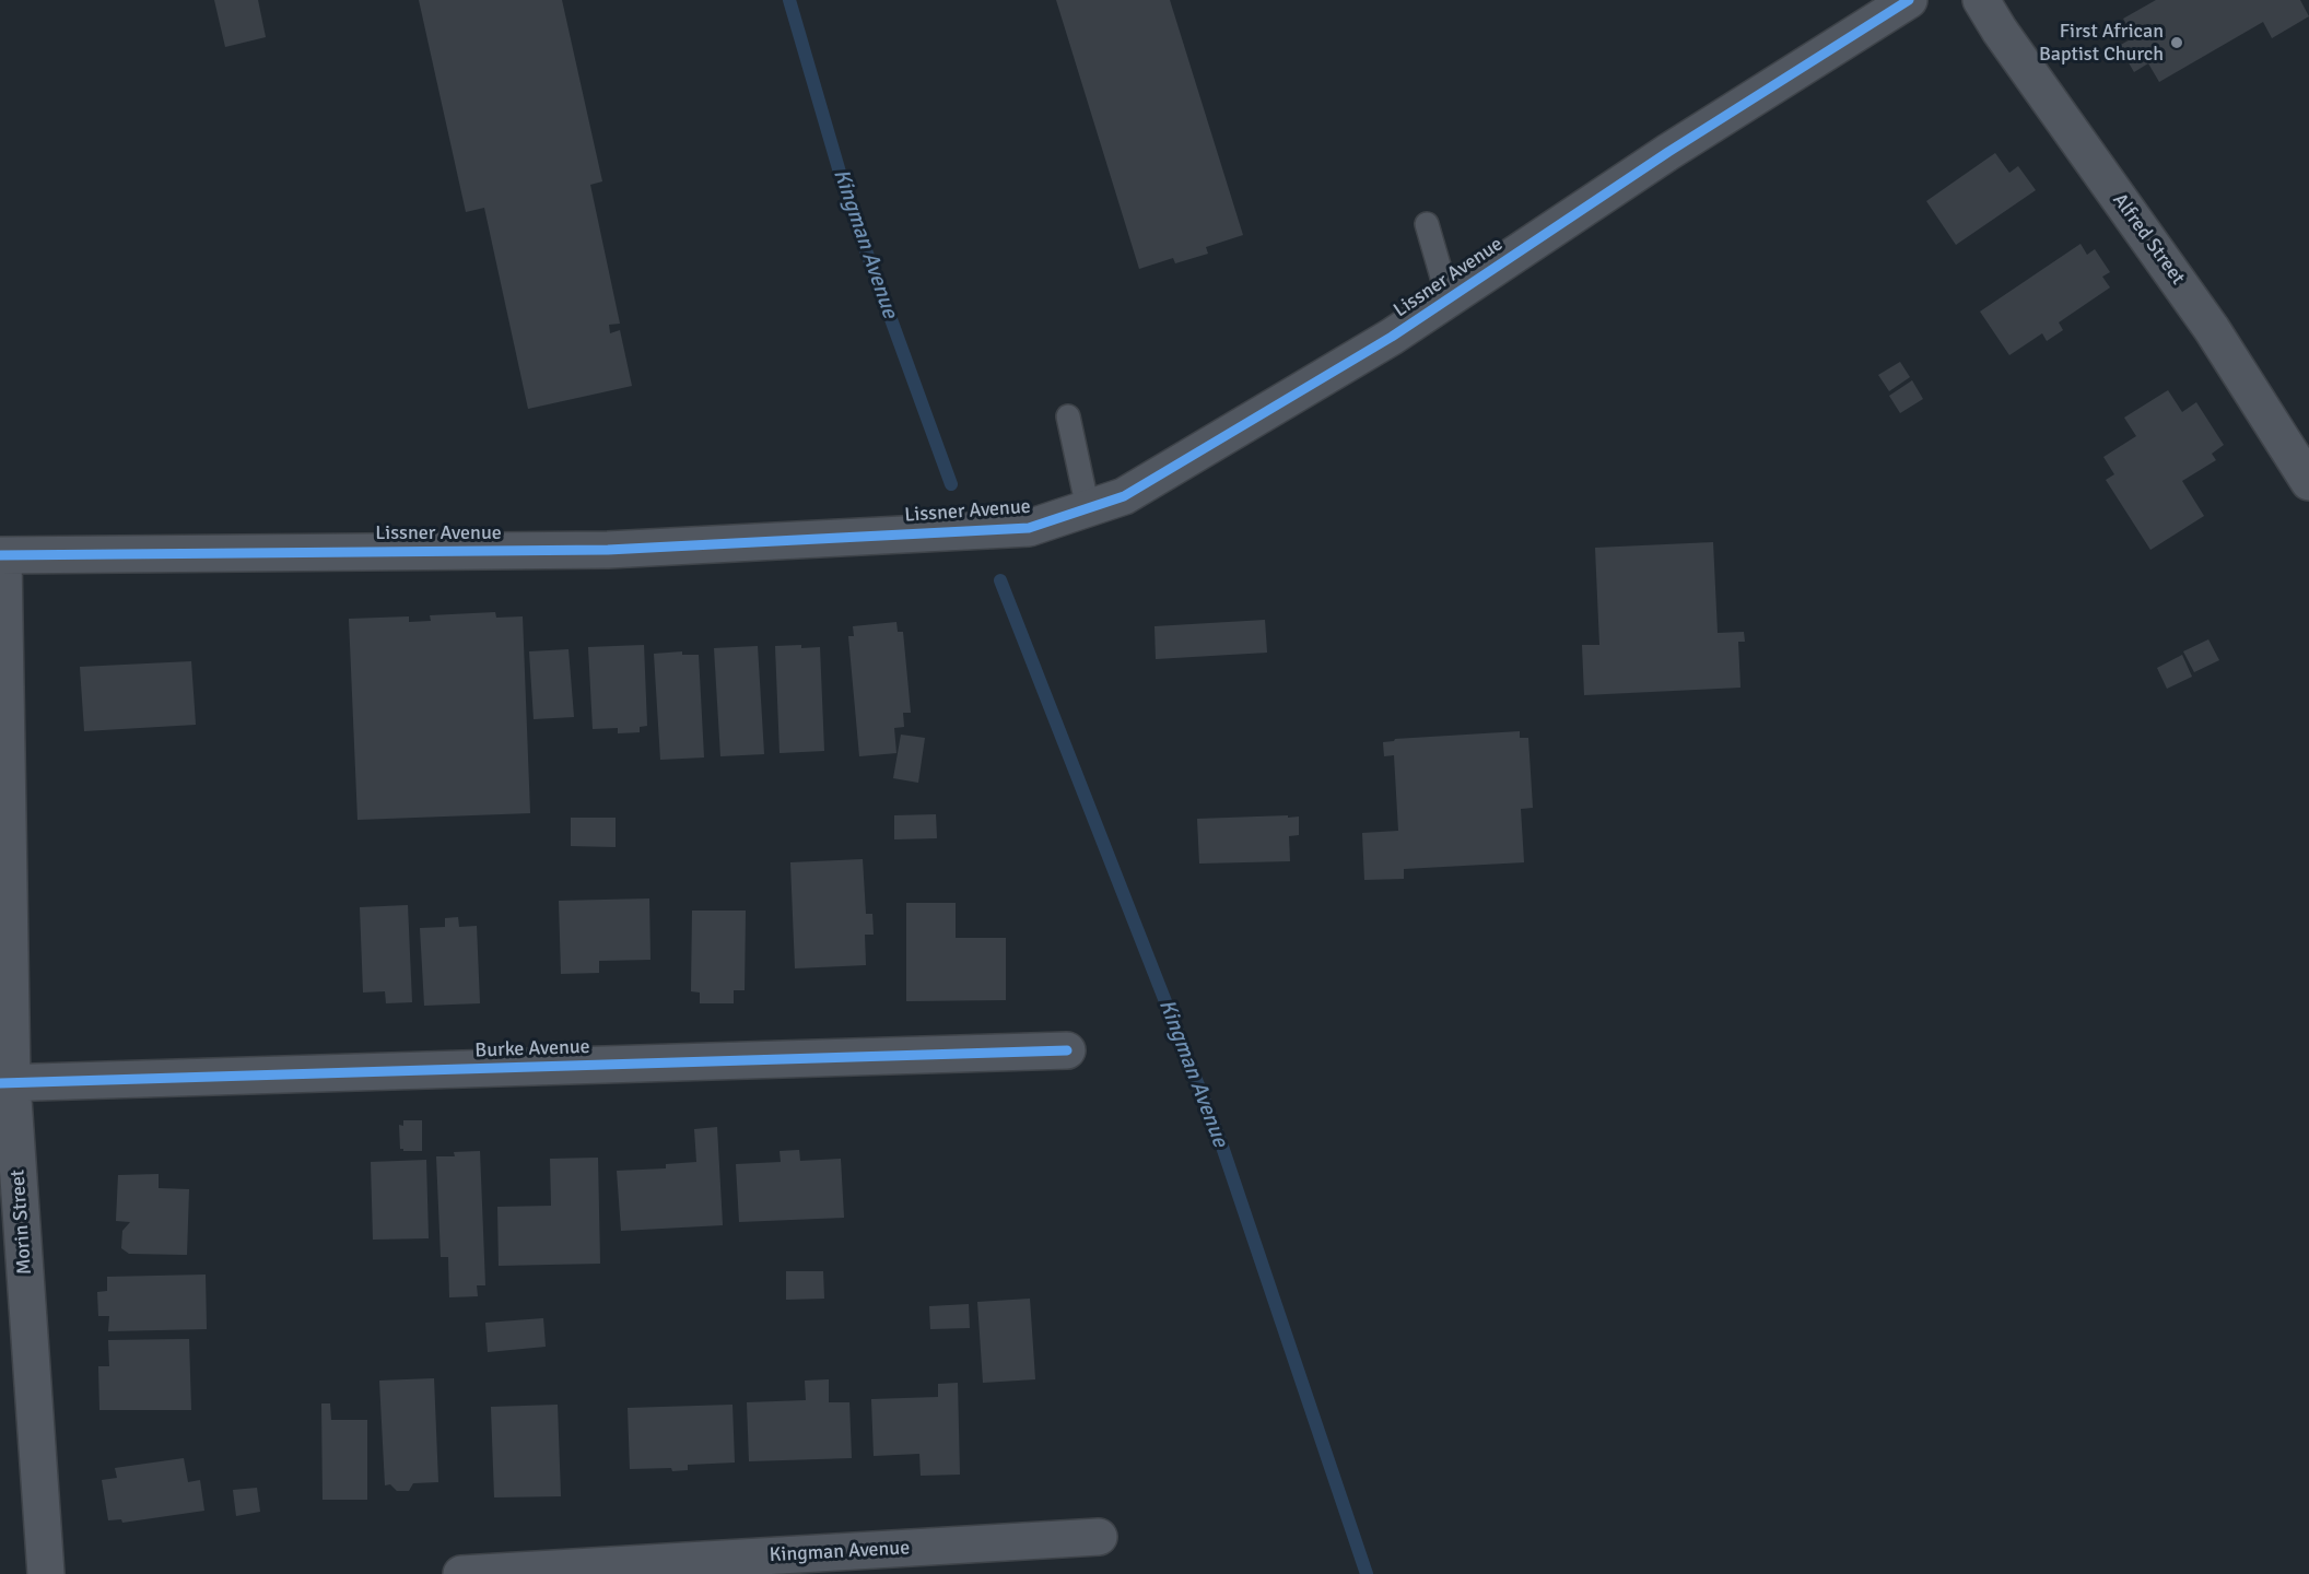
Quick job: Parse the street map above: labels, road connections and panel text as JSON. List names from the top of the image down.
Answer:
{
  "streets": {
    "street": [
      "Alfred Street",
      "Lissner Avenue",
      "Burke Avenue",
      "Morin Street",
      "Kingman Avenue"
    ]
  },
  "crossings": [
    ["Lissner Avenue", "Morin Street"],
    ["Burke Avenue", "Morin Street"]
  ],
  "water": ["Kingman Avenue"],
  "places": ["First African Baptist Church"]
}
